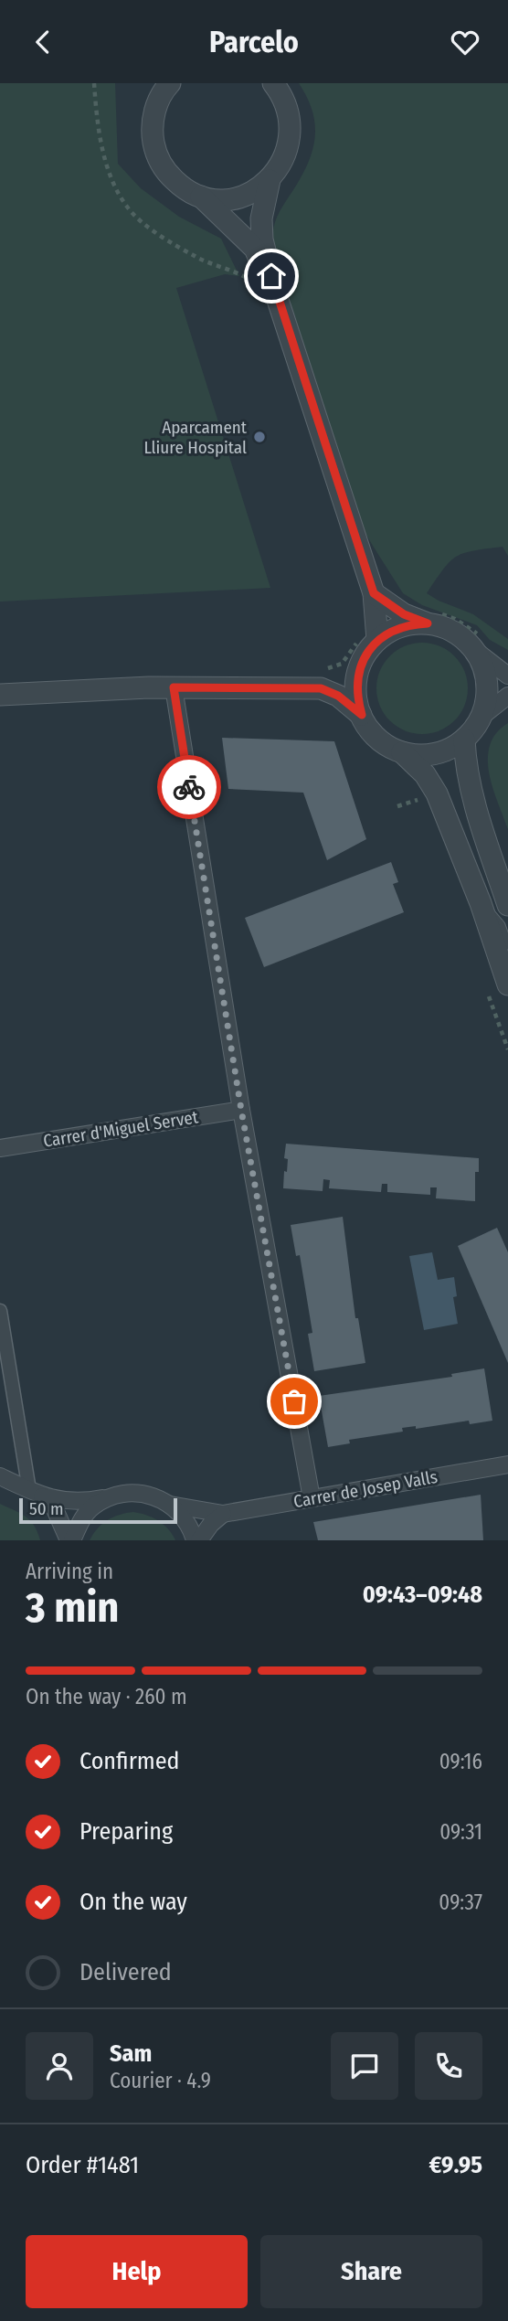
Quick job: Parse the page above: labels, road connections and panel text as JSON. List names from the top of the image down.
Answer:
{
  "streets": {
    "street": ["Carrer d'Miguel Servet", "Carrer de Josep Valls"]
  },
  "places": ["Aparcament Lliure Hospital"],
  "scale_bar": "50 m",
  "page": {
    "header": "Parcelo",
    "scale": "50 m",
    "heading": ["3 min", "Arriving in", "09:43–09:48"],
    "panel": [
      "Sam",
      "Courier · 4.9",
      "Order #1481",
      "€9.95"
    ],
    "bar": "On the way · 260 m",
    "list": [
      ["Confirmed", "09:16"],
      ["Preparing", "09:31"],
      ["On the way", "09:37"],
      "Delivered"
    ],
    "buttons": ["Help", "Share"]
  }
}
